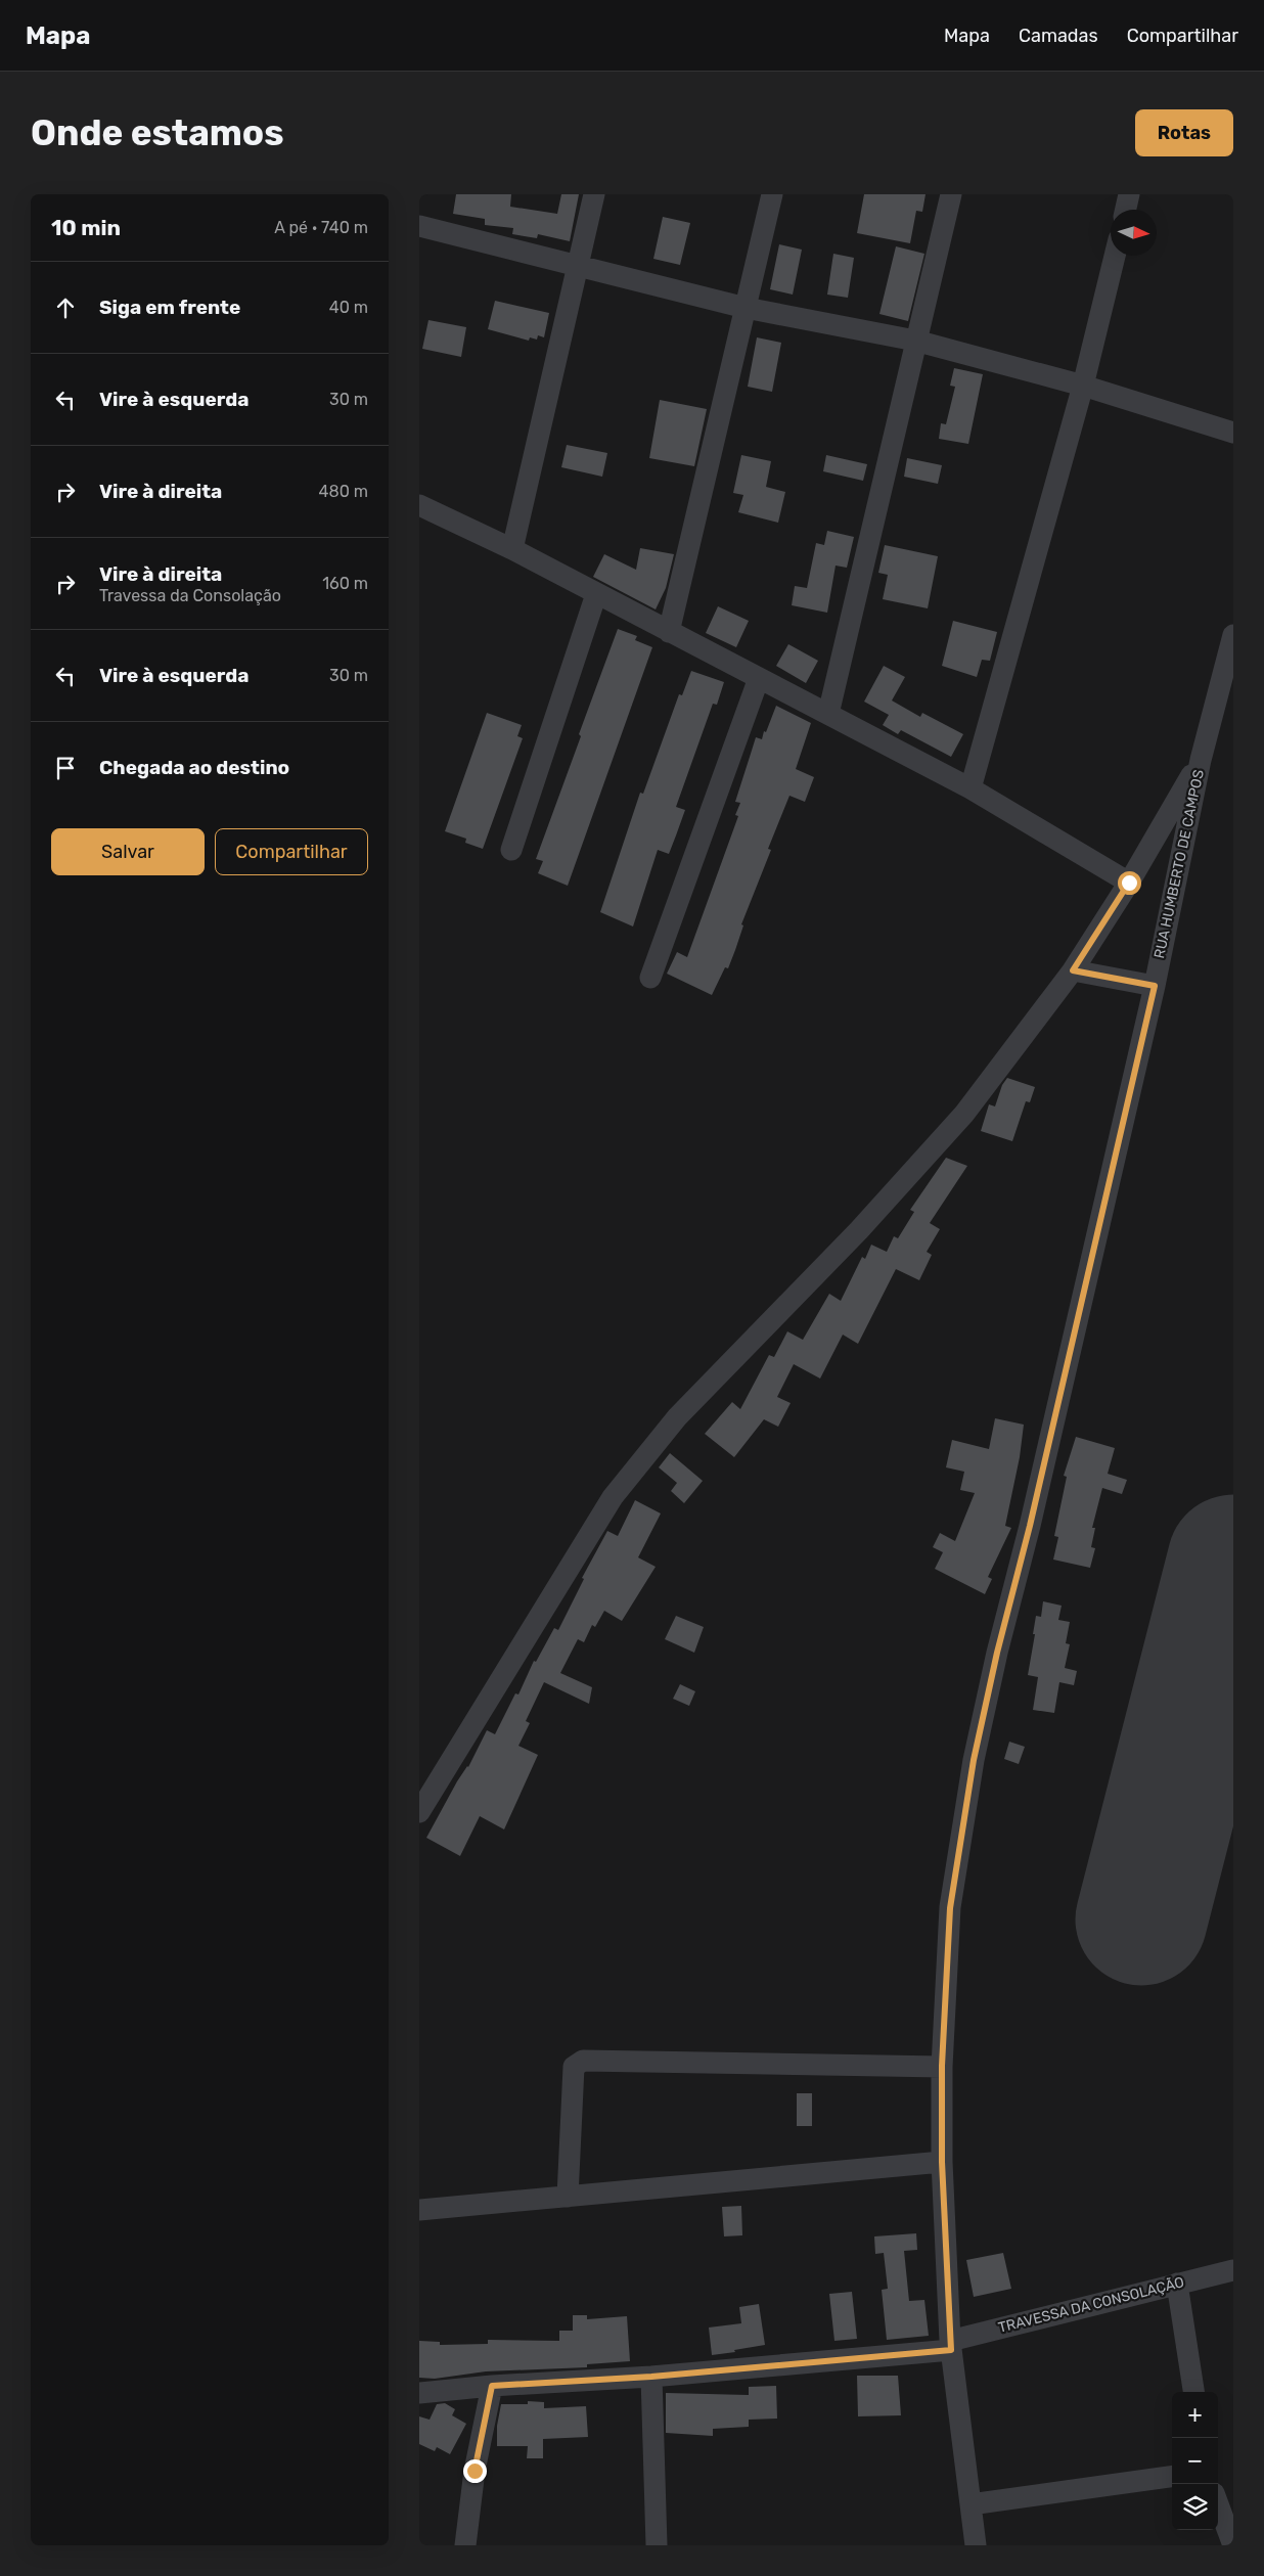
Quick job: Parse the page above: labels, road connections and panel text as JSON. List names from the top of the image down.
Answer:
{
  "streets": {
    "street": ["RUA HUMBERTO DE CAMPOS", "TRAVESSA DA CONSOLAÇÃO"]
  },
  "crossings": [
    ["RUA HUMBERTO DE CAMPOS", "TRAVESSA DA CONSOLAÇÃO"]
  ],
  "north": "right",
  "page": {
    "header": "Mapa",
    "nav": ["Mapa", "Camadas", "Compartilhar"],
    "buttons": [
      "Rotas",
      ["Salvar", "Compartilhar"]
    ],
    "title": "Onde estamos",
    "heading": ["10 min", "A pé · 740 m"],
    "list": [
      ["Siga em frente", "40 m"],
      ["Vire à esquerda", "30 m"],
      ["Vire à direita", "480 m"],
      ["Vire à direita", "Travessa da Consolação", "160 m"],
      ["Vire à esquerda", "30 m"],
      "Chegada ao destino"
    ],
    "map_buttons": ["+", "−"]
  }
}
